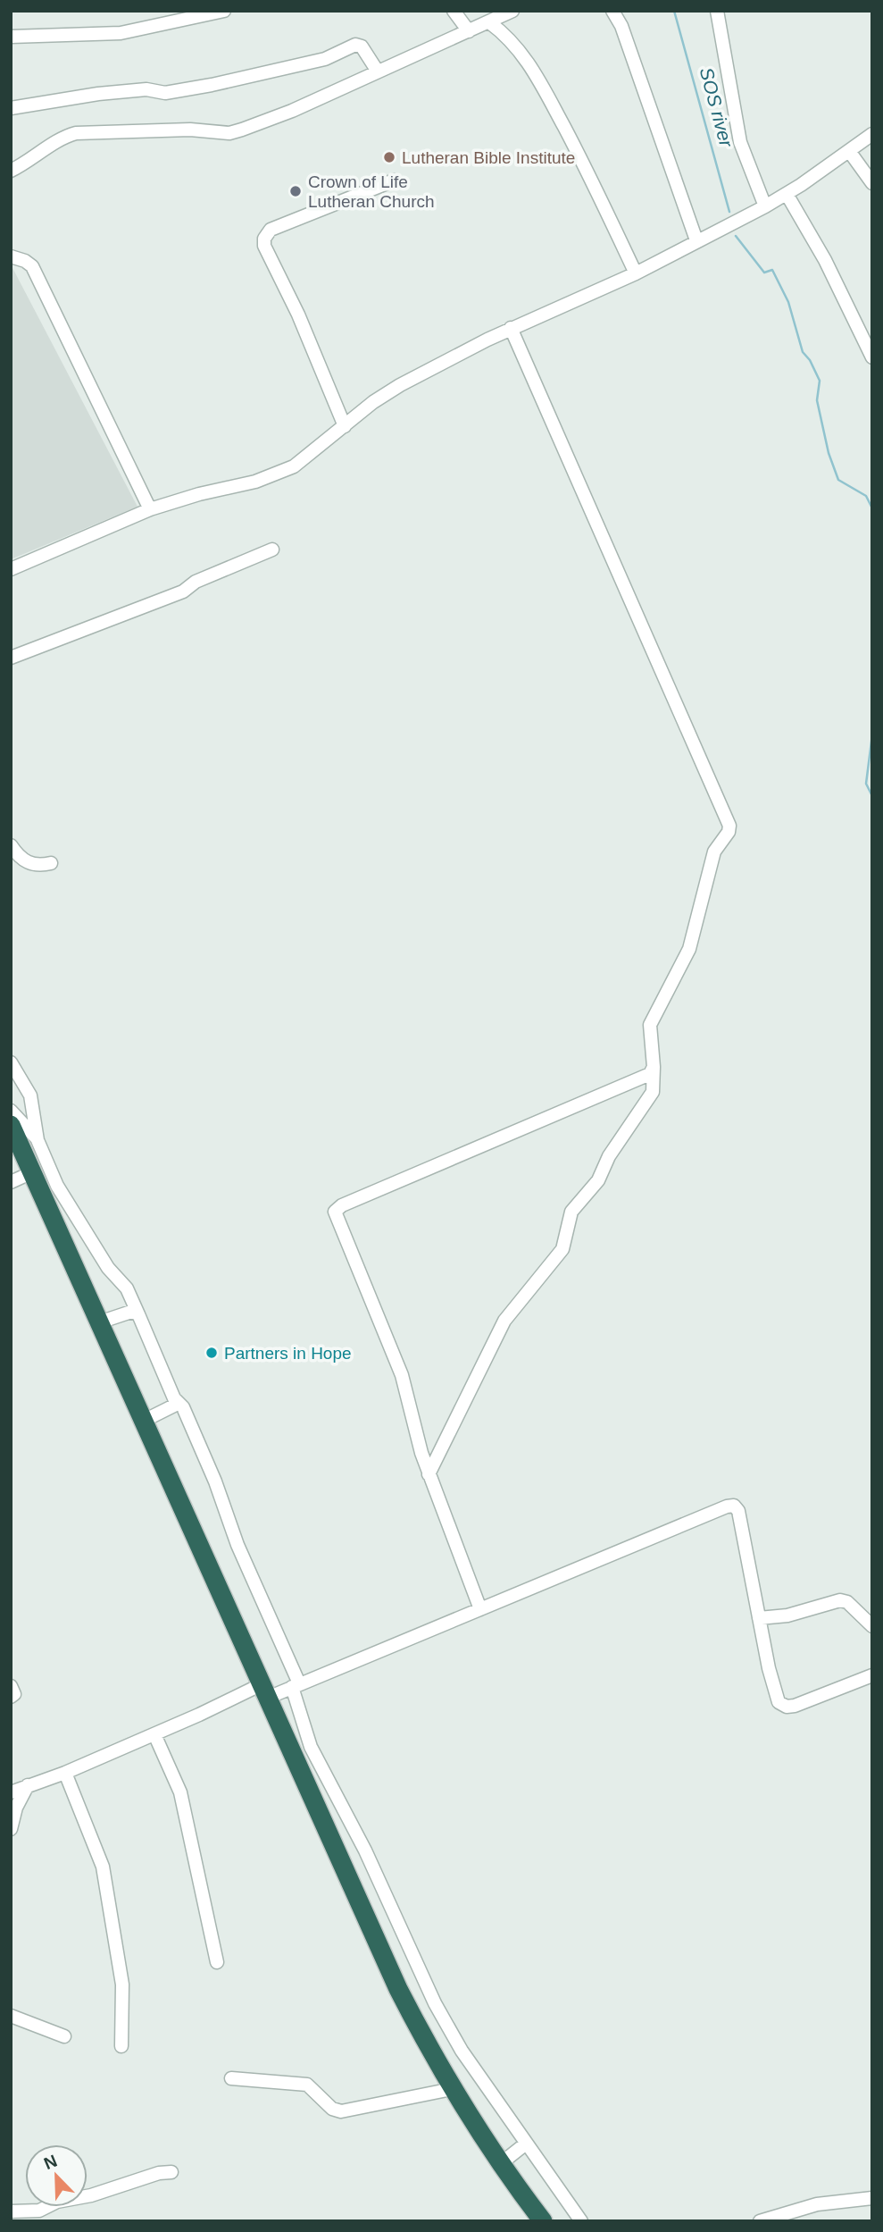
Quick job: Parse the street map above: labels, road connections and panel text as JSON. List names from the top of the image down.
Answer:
{
  "water": ["SOS river"],
  "places": ["Lutheran Bible Institute", "Crown of Life Lutheran Church", "Partners in Hope"],
  "north": "top left"
}
